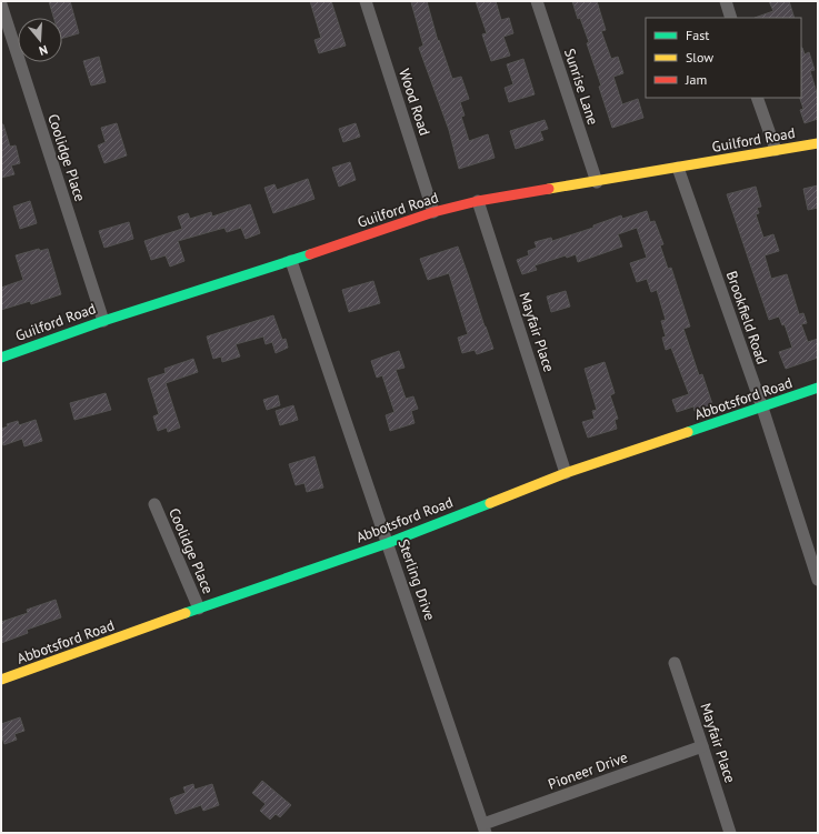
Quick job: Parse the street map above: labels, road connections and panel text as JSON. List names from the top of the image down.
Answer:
{
  "streets": {
    "street": [
      "Sunrise Lane",
      "Wood Road",
      "Guilford Road",
      "Coolidge Place",
      "Brookfield Road",
      "Mayfair Place",
      "Abbotsford Road",
      "Sterling Drive",
      "Pioneer Drive"
    ]
  },
  "crossings": [
    ["Sunrise Lane", "Guilford Road"],
    ["Wood Road", "Guilford Road"],
    ["Guilford Road", "Coolidge Place"],
    ["Guilford Road", "Brookfield Road"],
    ["Guilford Road", "Mayfair Place"],
    ["Guilford Road", "Sterling Drive"],
    ["Coolidge Place", "Abbotsford Road"],
    ["Brookfield Road", "Abbotsford Road"],
    ["Mayfair Place", "Abbotsford Road"],
    ["Mayfair Place", "Pioneer Drive"],
    ["Abbotsford Road", "Sterling Drive"],
    ["Sterling Drive", "Pioneer Drive"]
  ],
  "legend": ["Fast", "Slow", "Jam"],
  "north": "bottom"
}
